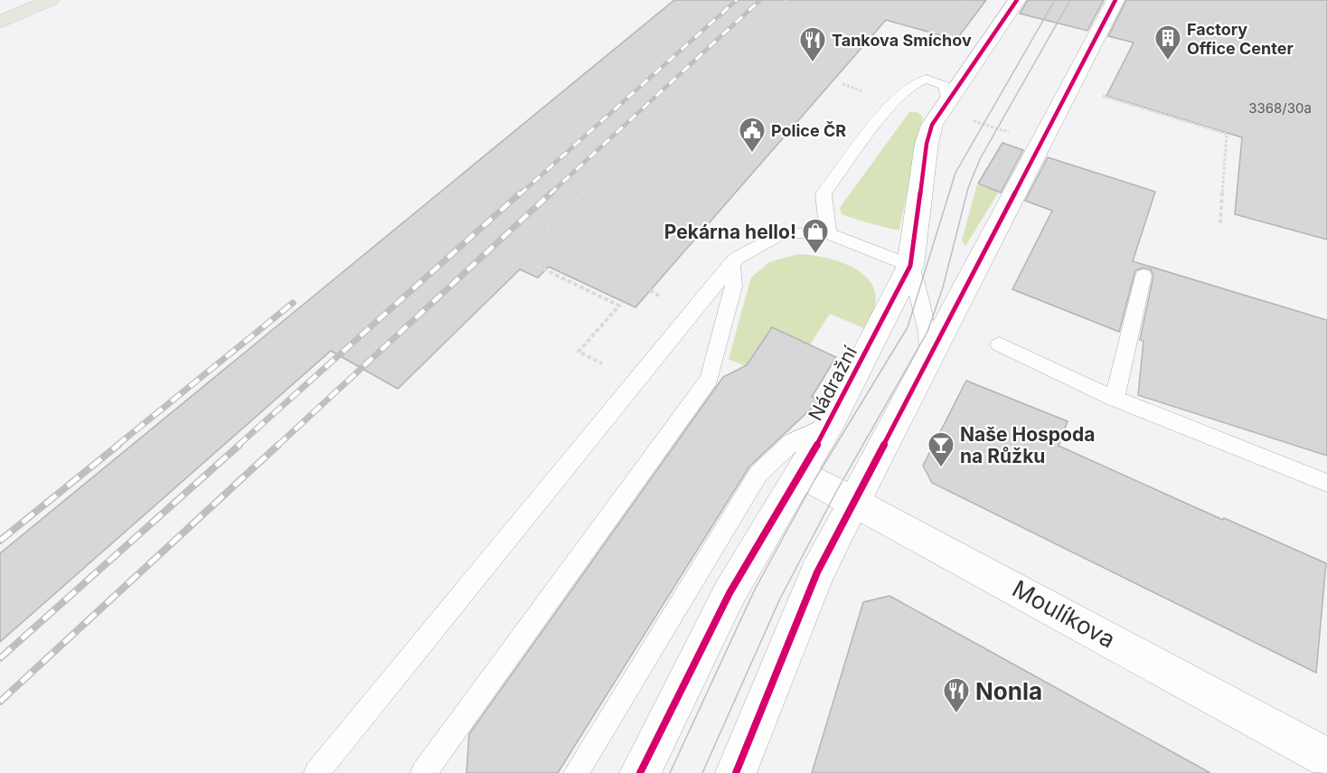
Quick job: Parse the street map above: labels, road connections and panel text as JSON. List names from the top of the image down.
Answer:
{
  "streets": {
    "street": ["Nádražní", "Moulíkova"]
  },
  "crossings": [
    ["Nádražní", "Moulíkova"]
  ],
  "places": {
    "building": ["Factory Office Center"],
    "restaurant": ["Tankova Smíchov", "Nonla"],
    "public building": ["Police ČR"],
    "shop": ["Pekárna hello!"],
    "bar": ["Naše Hospoda na Růžku"]
  },
  "house_numbers": ["3368/30a"]
}
